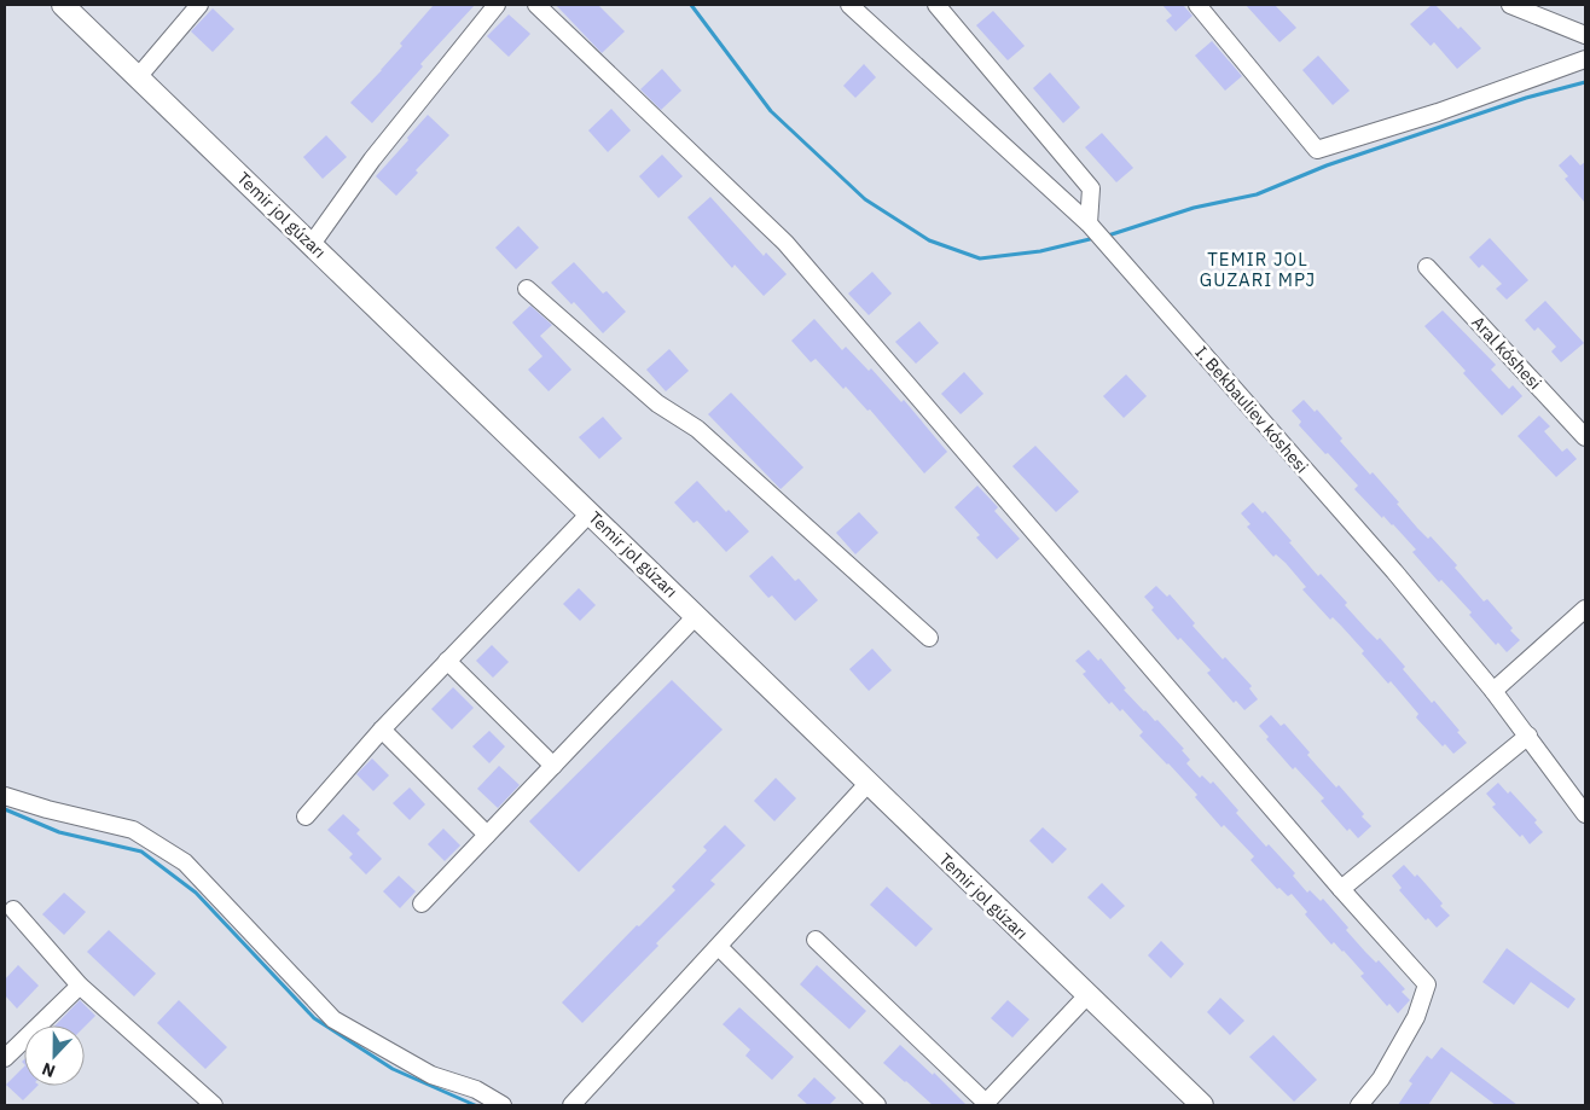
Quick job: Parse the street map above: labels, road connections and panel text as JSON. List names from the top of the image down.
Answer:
{
  "streets": {
    "street": ["Temir jol gúzarı", "Aral kóshesi", "I. Bekbauliev kóshesi"]
  },
  "districts": ["TEMIR JOL GUZARI MPJ"],
  "north": "bottom"
}
